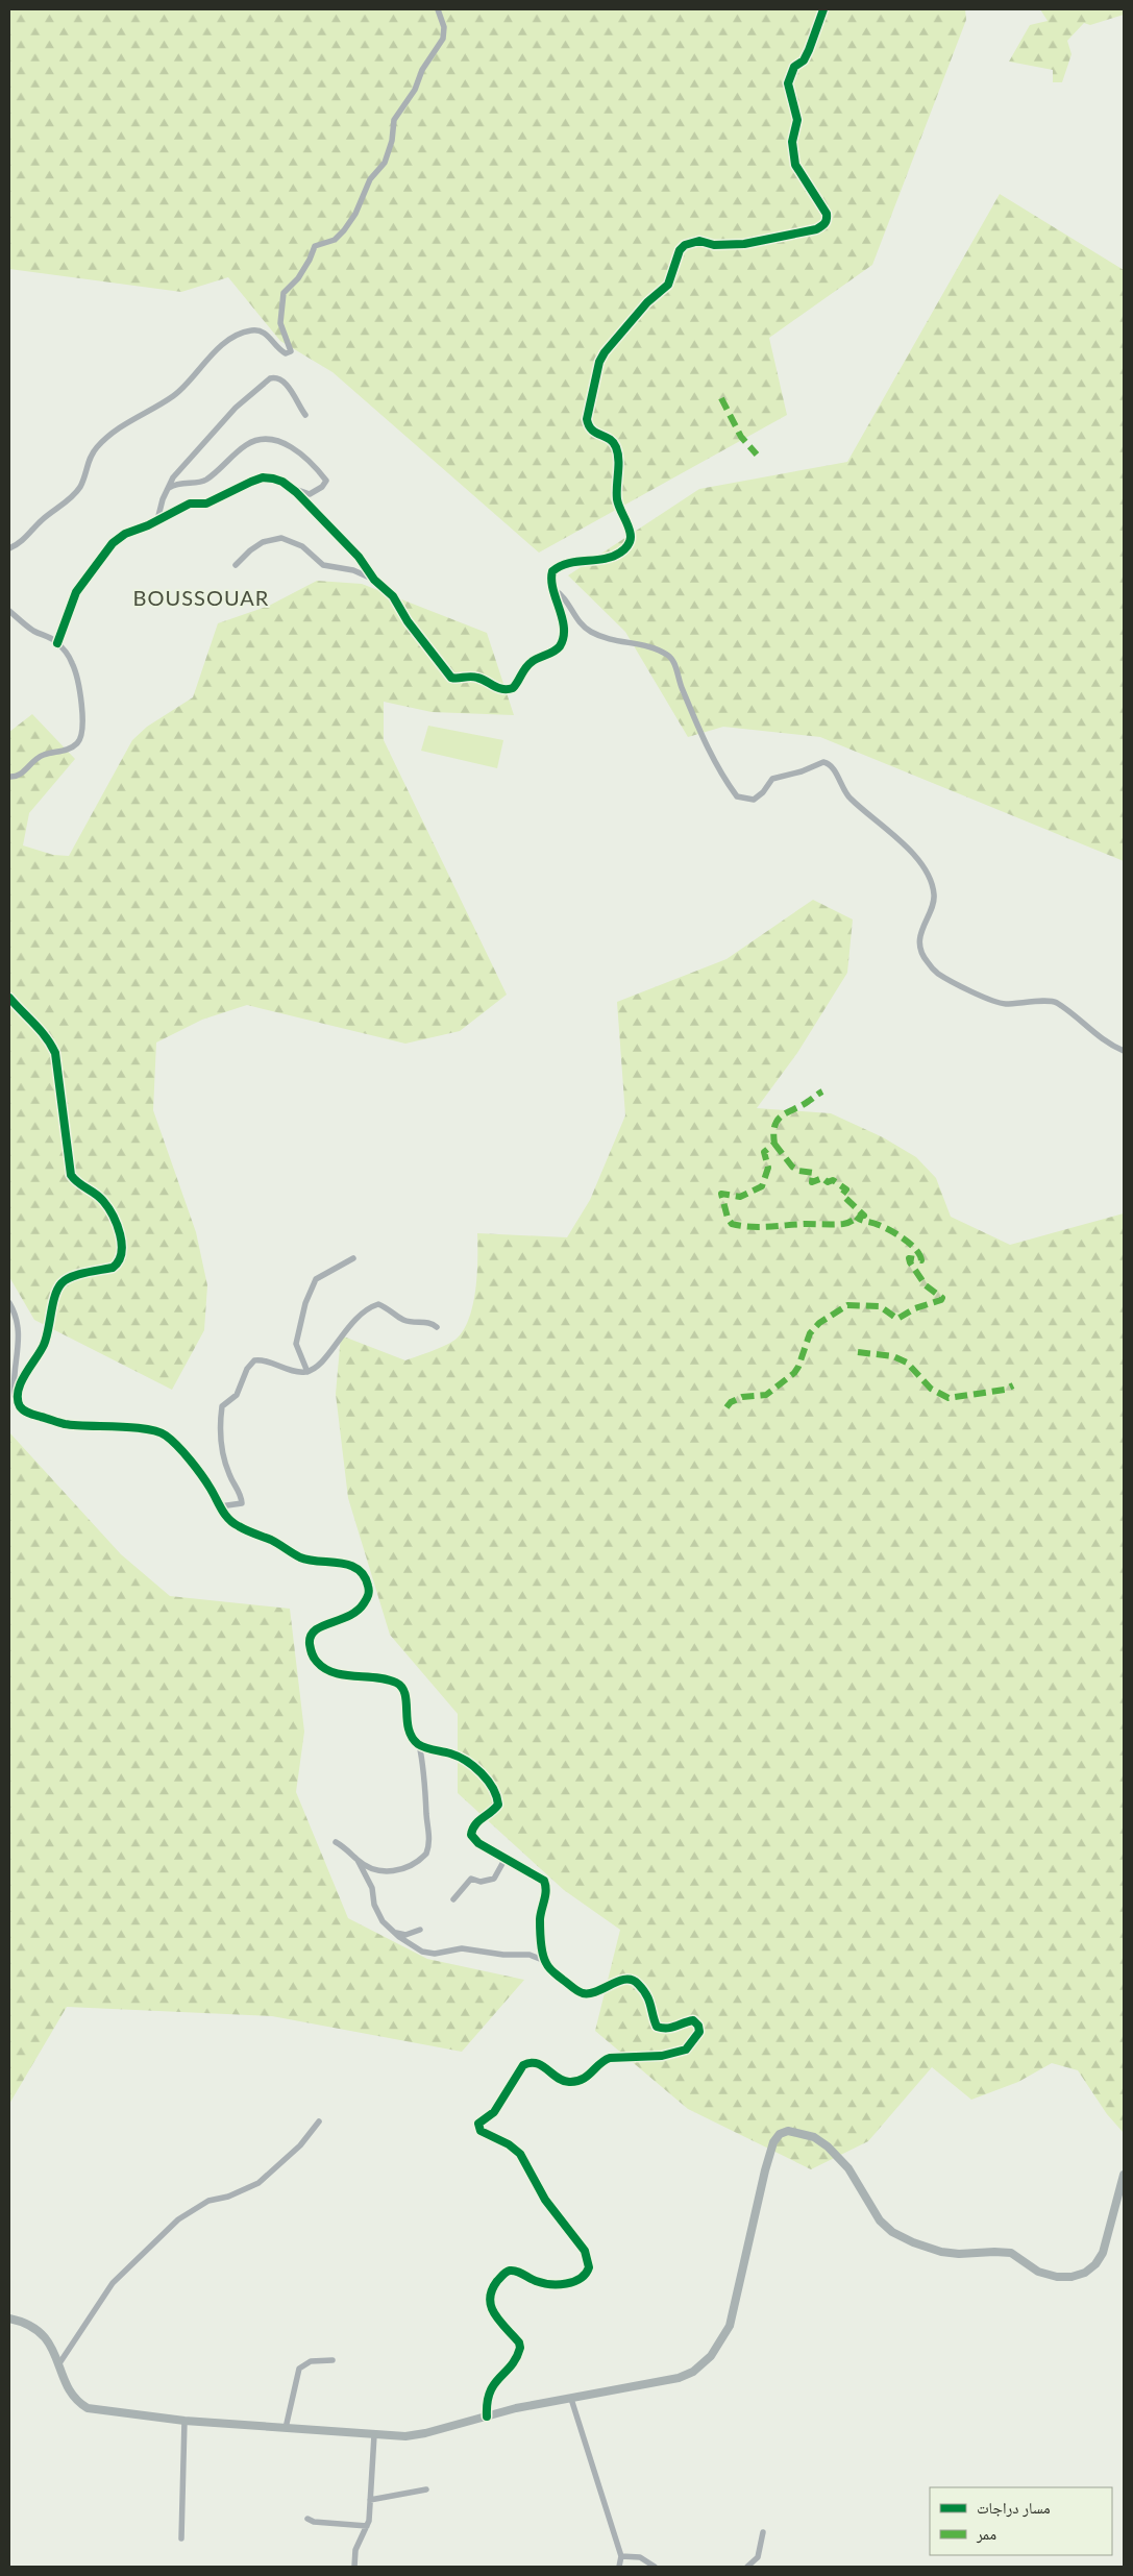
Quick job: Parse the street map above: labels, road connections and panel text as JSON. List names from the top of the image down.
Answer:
{
  "districts": ["BOUSSOUAR"],
  "legend": ["مسار دراجات", "ممر"]
}
